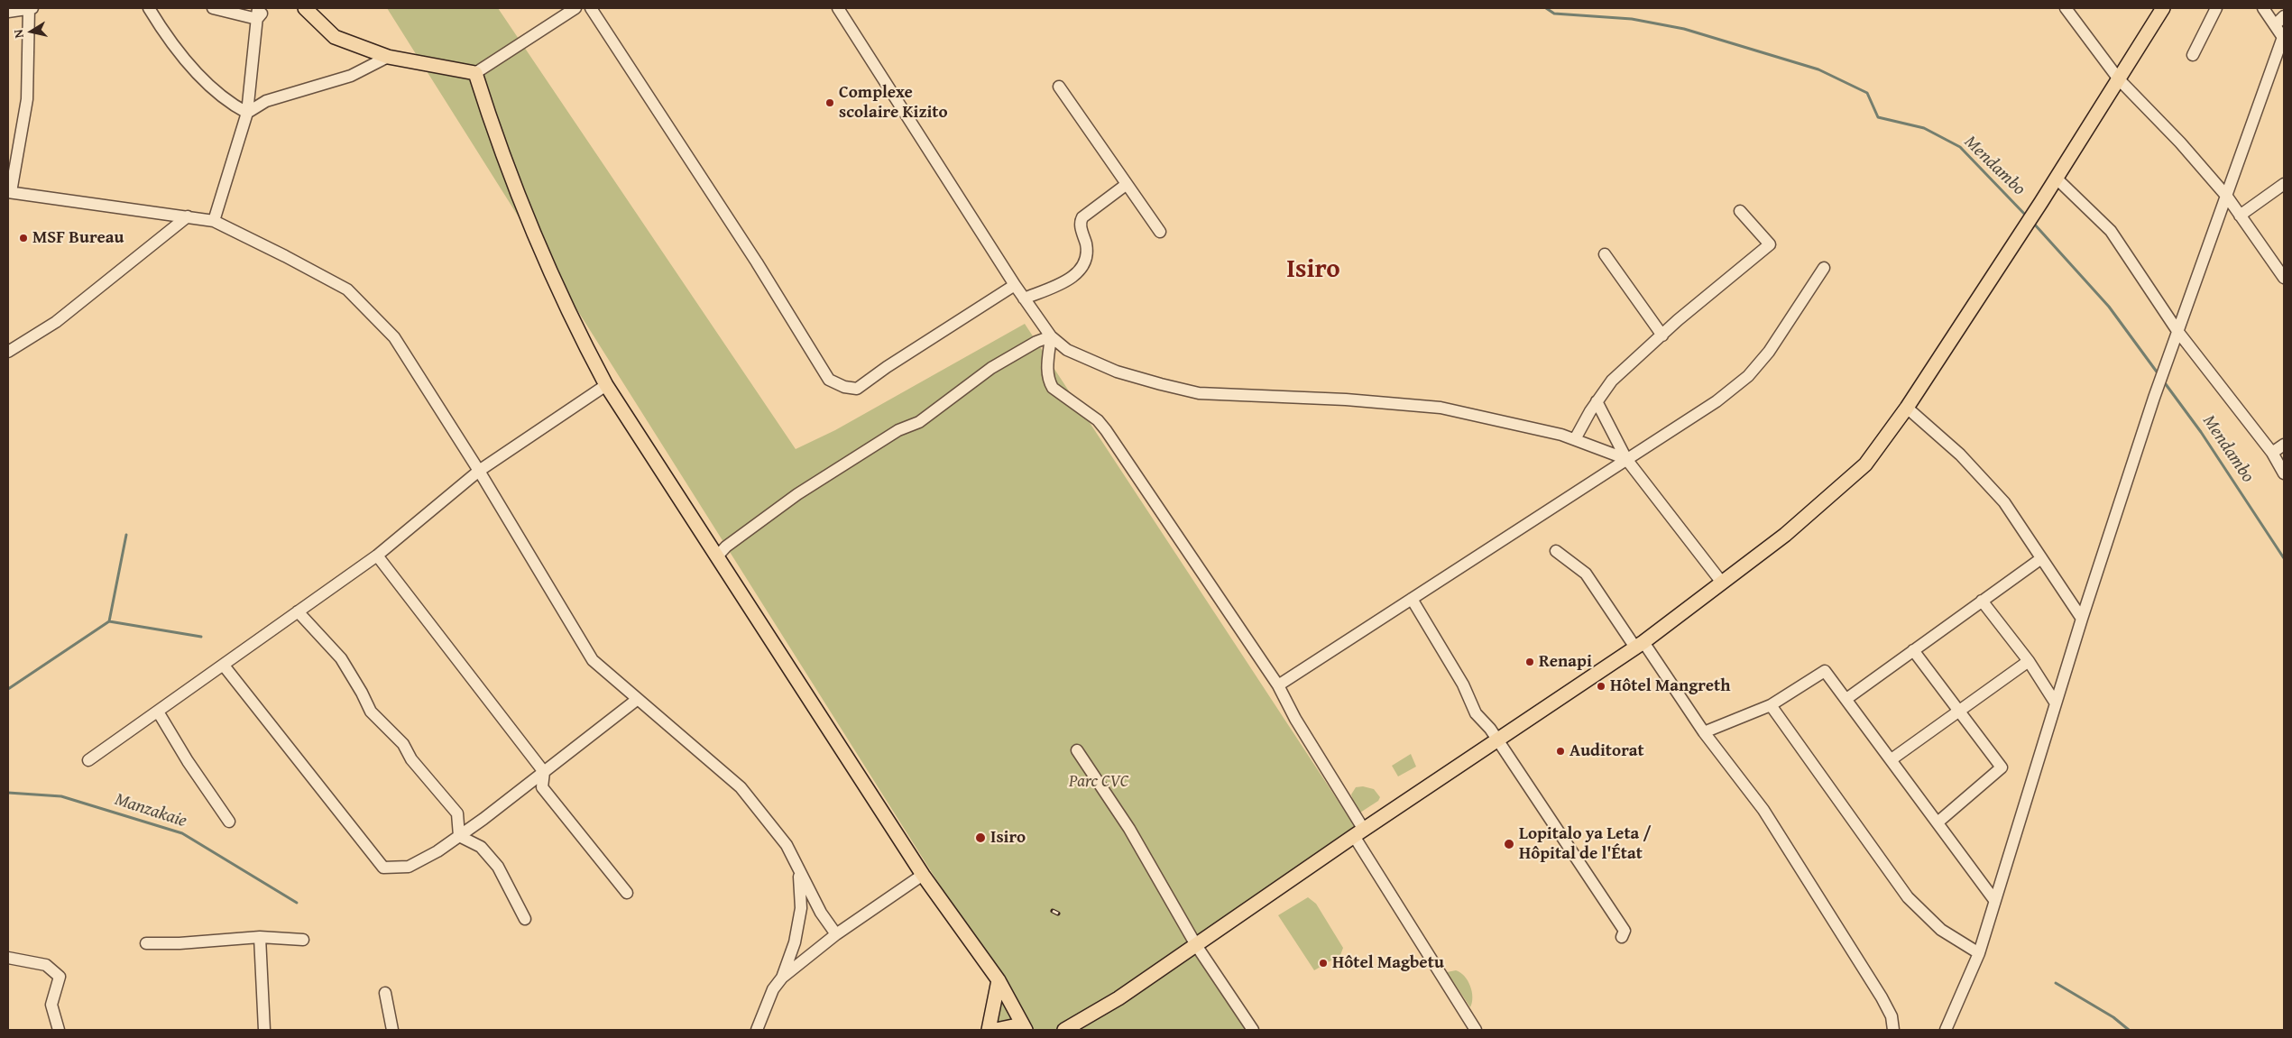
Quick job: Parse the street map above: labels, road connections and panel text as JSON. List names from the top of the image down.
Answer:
{
  "districts": ["Isiro"],
  "water": ["Mendambo", "Manzakaie"],
  "parks": ["Parc CVC"],
  "places": [
    "Complexe scolaire Kizito",
    "MSF Bureau",
    "Renapi",
    "Hôtel Mangreth",
    "Auditorat",
    "Isiro",
    "Lopitalo ya Leta / Hôpital de l'État",
    "Hôtel Magbetu"
  ],
  "north": "left"
}
